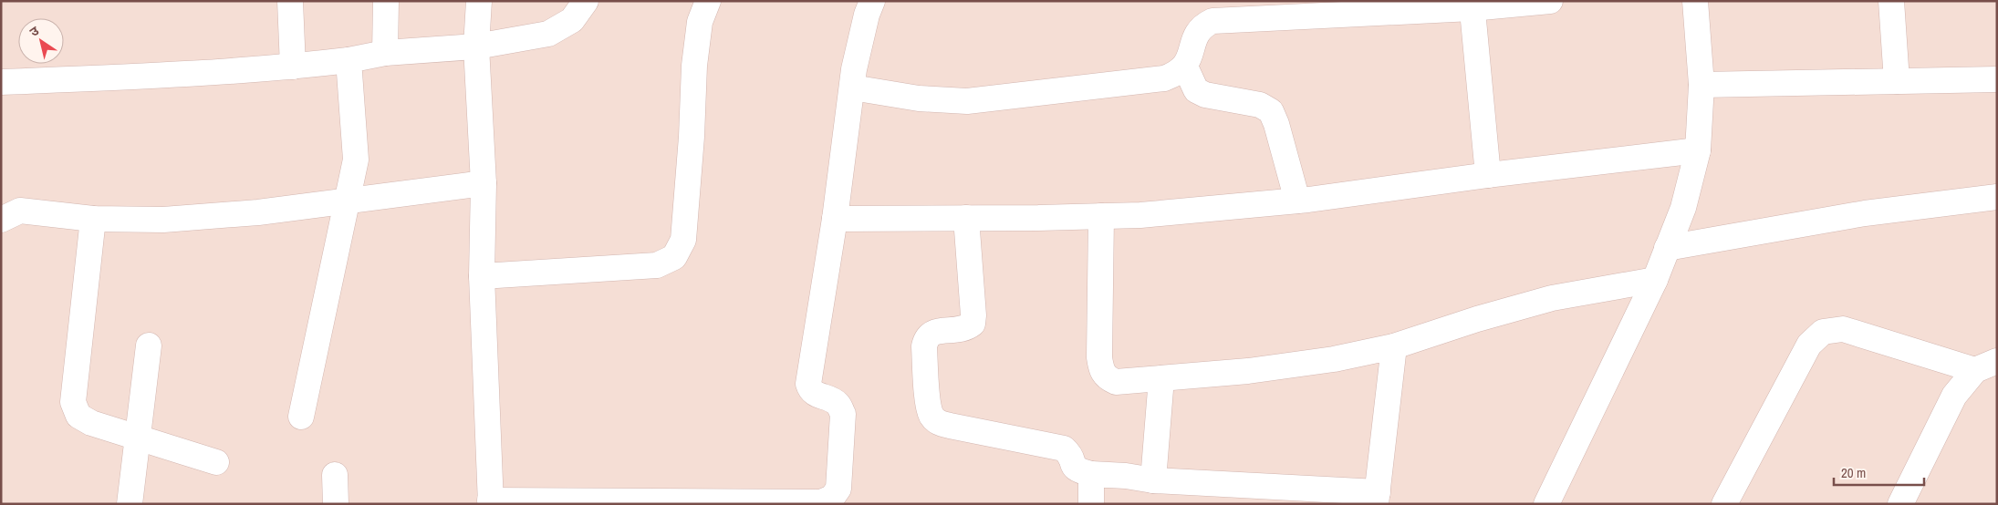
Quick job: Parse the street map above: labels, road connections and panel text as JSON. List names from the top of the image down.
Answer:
{
  "scale_bar": "20 m",
  "north": "top left"
}
